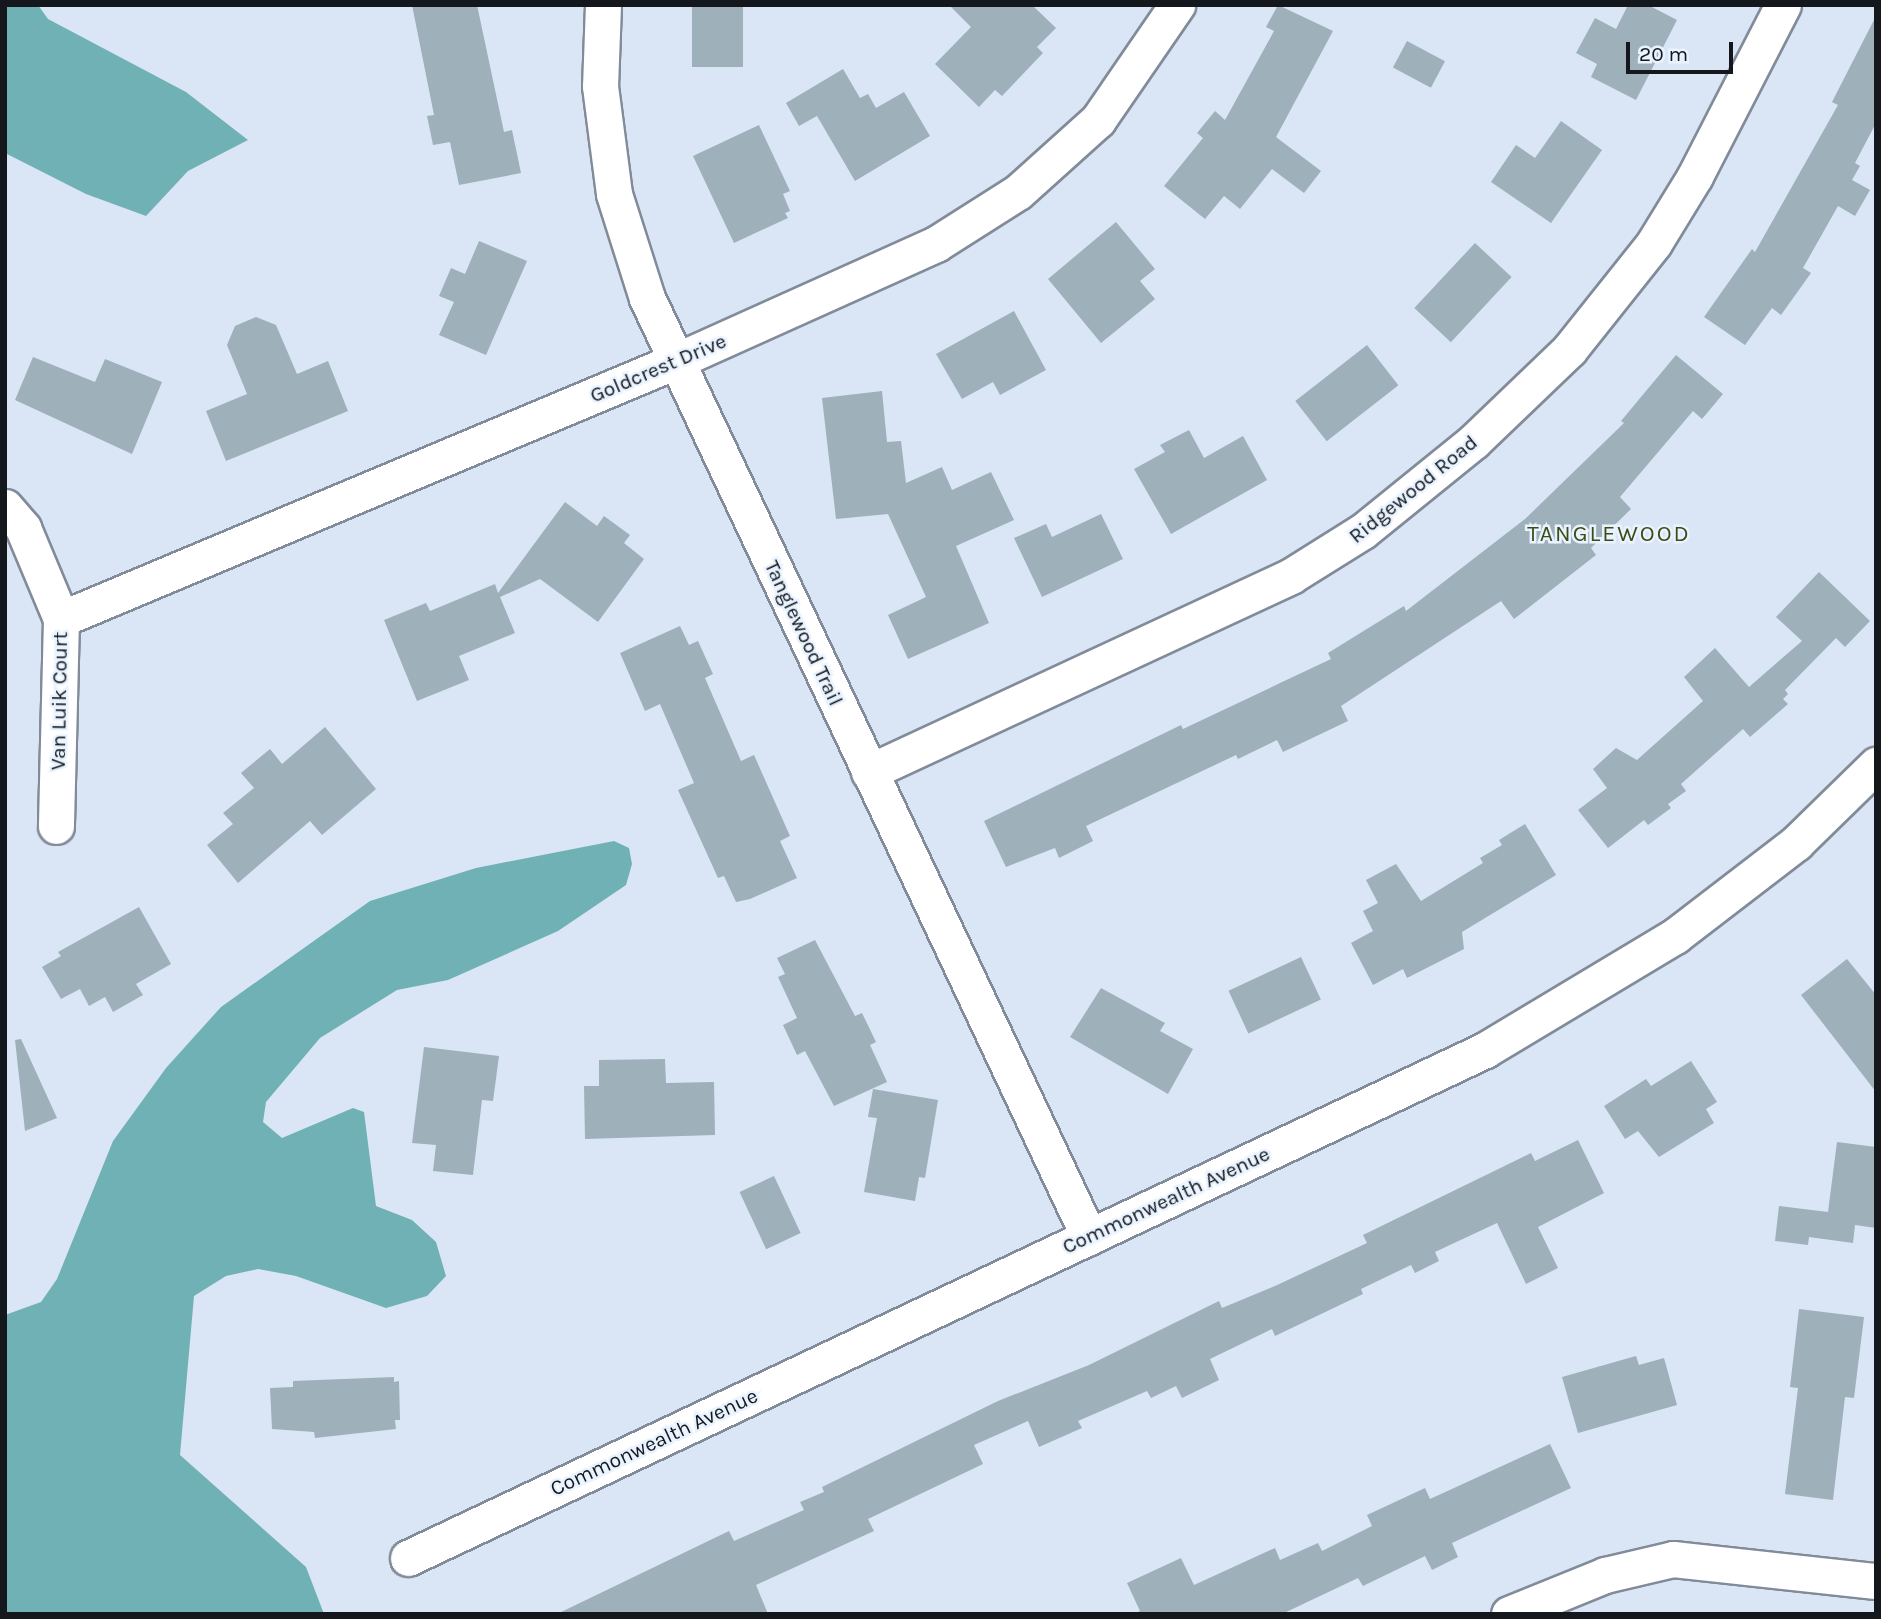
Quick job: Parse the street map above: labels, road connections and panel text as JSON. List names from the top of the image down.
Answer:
{
  "streets": {
    "street": [
      "Goldcrest Drive",
      "Ridgewood Road",
      "Tanglewood Trail",
      "Van Luik Court",
      "Commonwealth Avenue"
    ]
  },
  "crossings": [
    ["Goldcrest Drive", "Tanglewood Trail"],
    ["Goldcrest Drive", "Van Luik Court"],
    ["Ridgewood Road", "Tanglewood Trail"],
    ["Tanglewood Trail", "Commonwealth Avenue"]
  ],
  "districts": ["TANGLEWOOD"],
  "scale_bar": "20 m"
}
